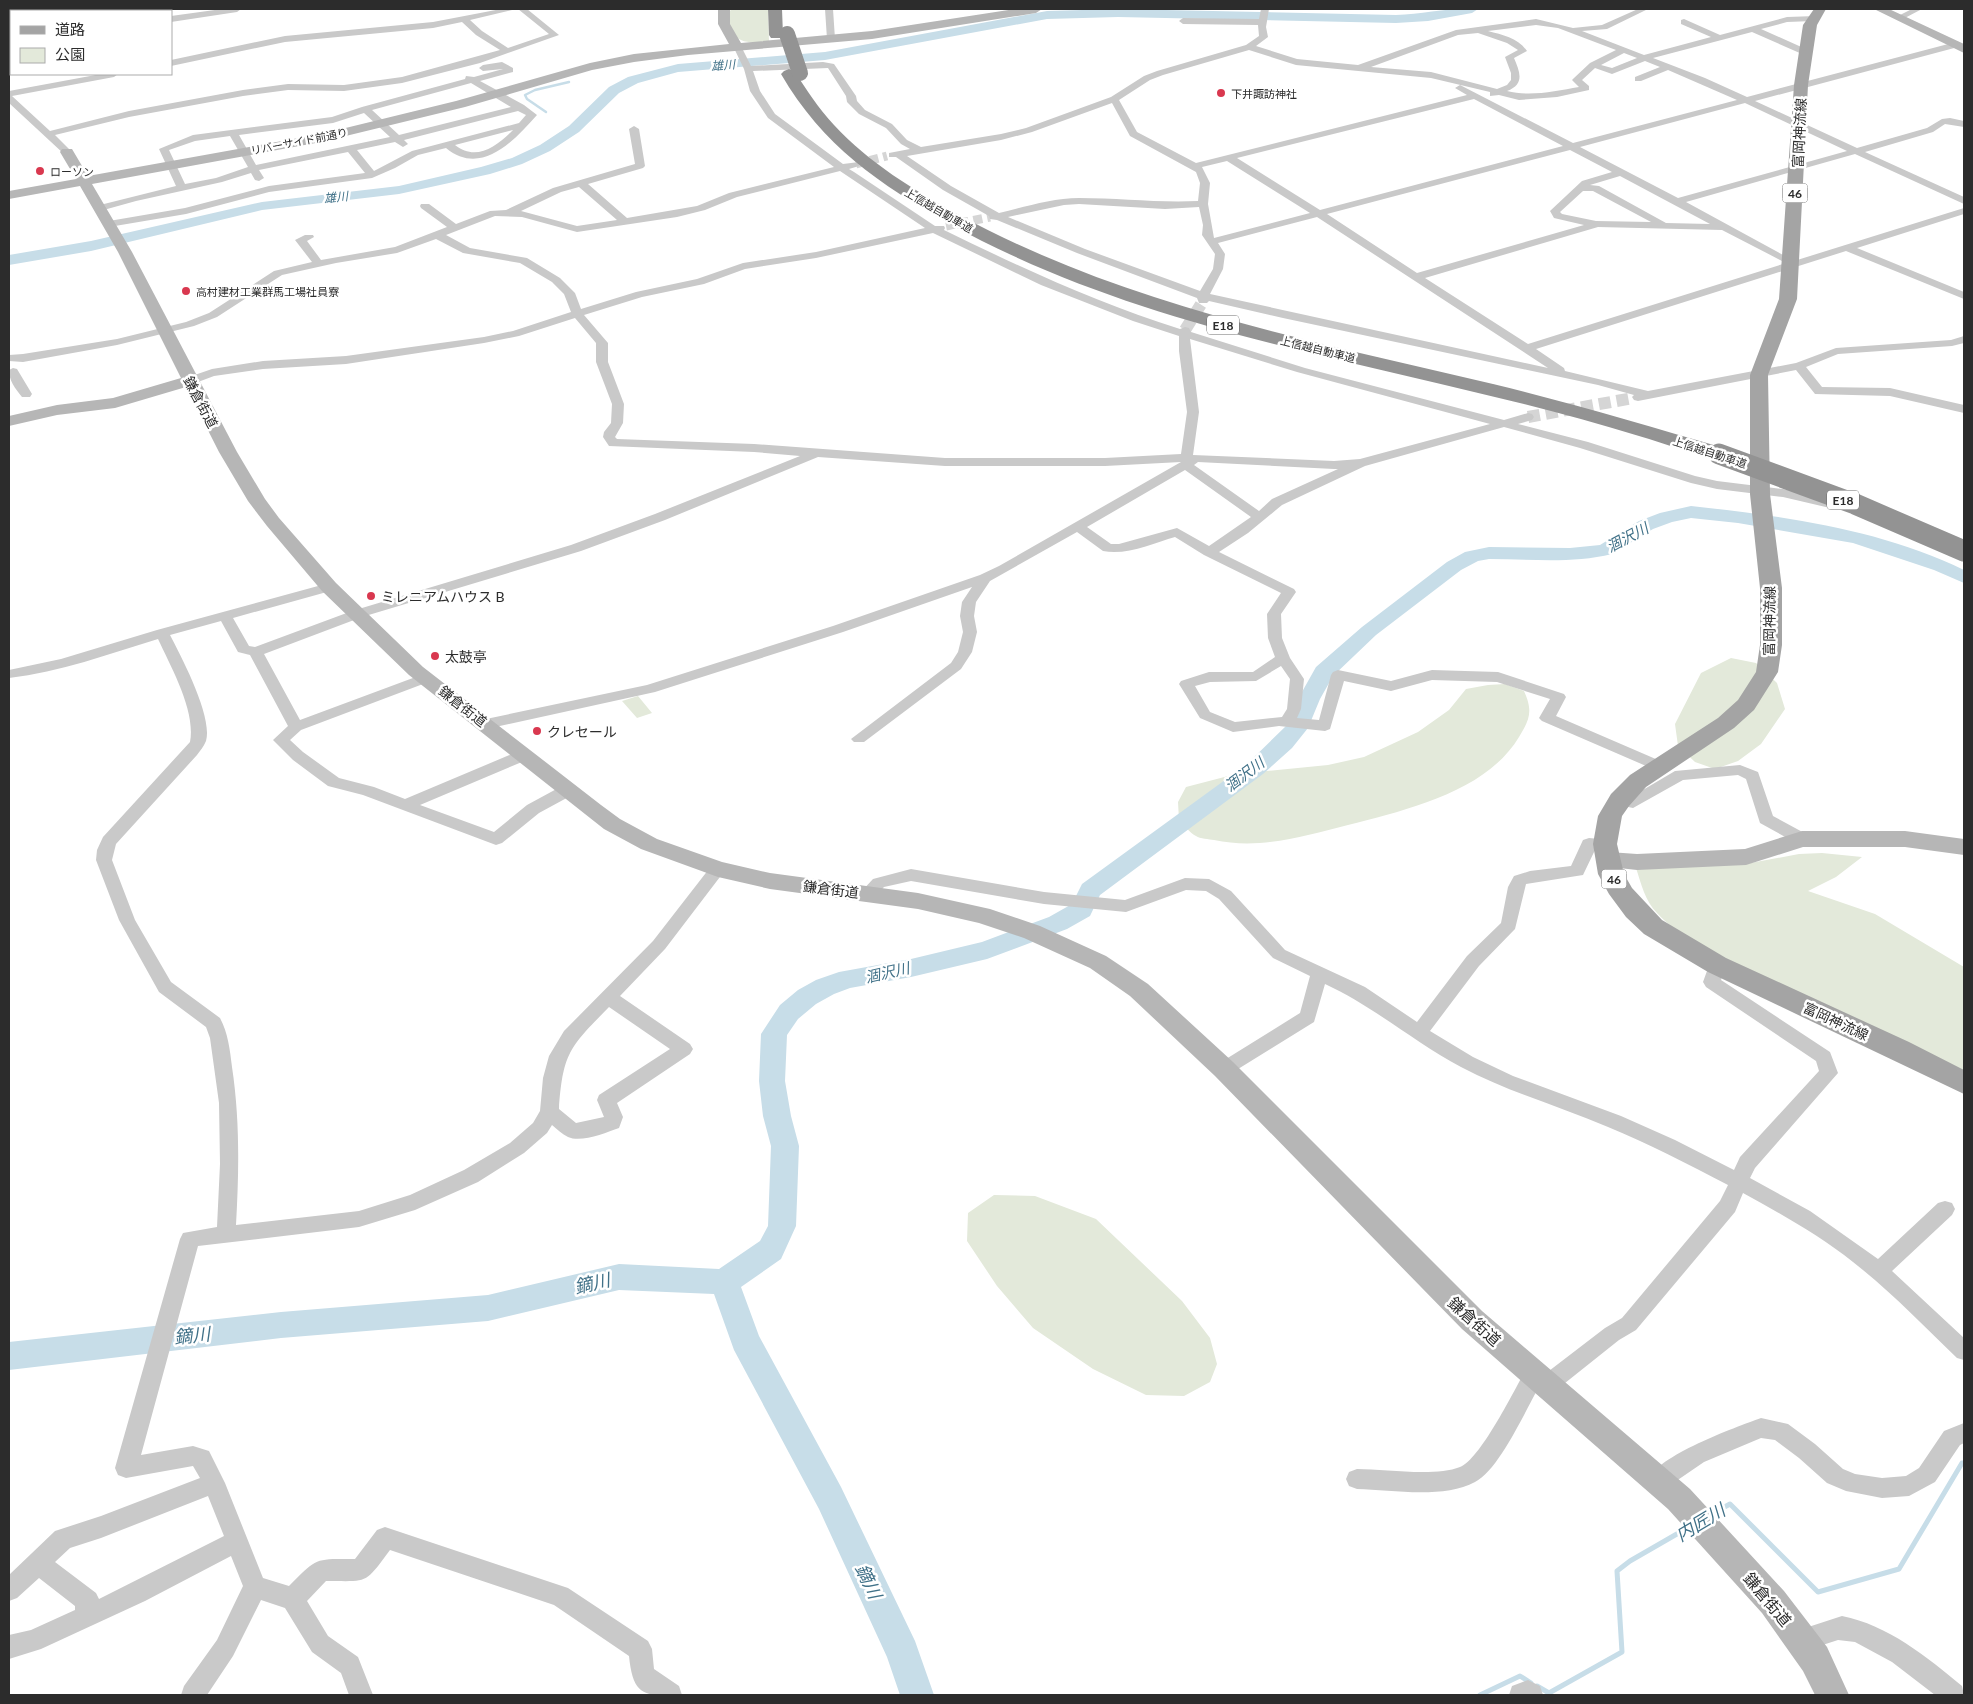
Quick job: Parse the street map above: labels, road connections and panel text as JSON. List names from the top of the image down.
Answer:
{
  "streets": {
    "highway": ["上信越自動車道", "E18"],
    "main road": ["富岡神流線", "46"],
    "street": ["リバーサイド前通り", "鎌倉街道"]
  },
  "water": [
    "雄川",
    "涸沢川",
    "鏑川",
    "内匠川"
  ],
  "places": [
    "下井諏訪神社",
    "ローソン",
    "高村建材工業群馬工場社員寮",
    "ミレニアムハウス B",
    "太鼓亭",
    "クレセール"
  ],
  "legend": ["道路", "公園"]
}
